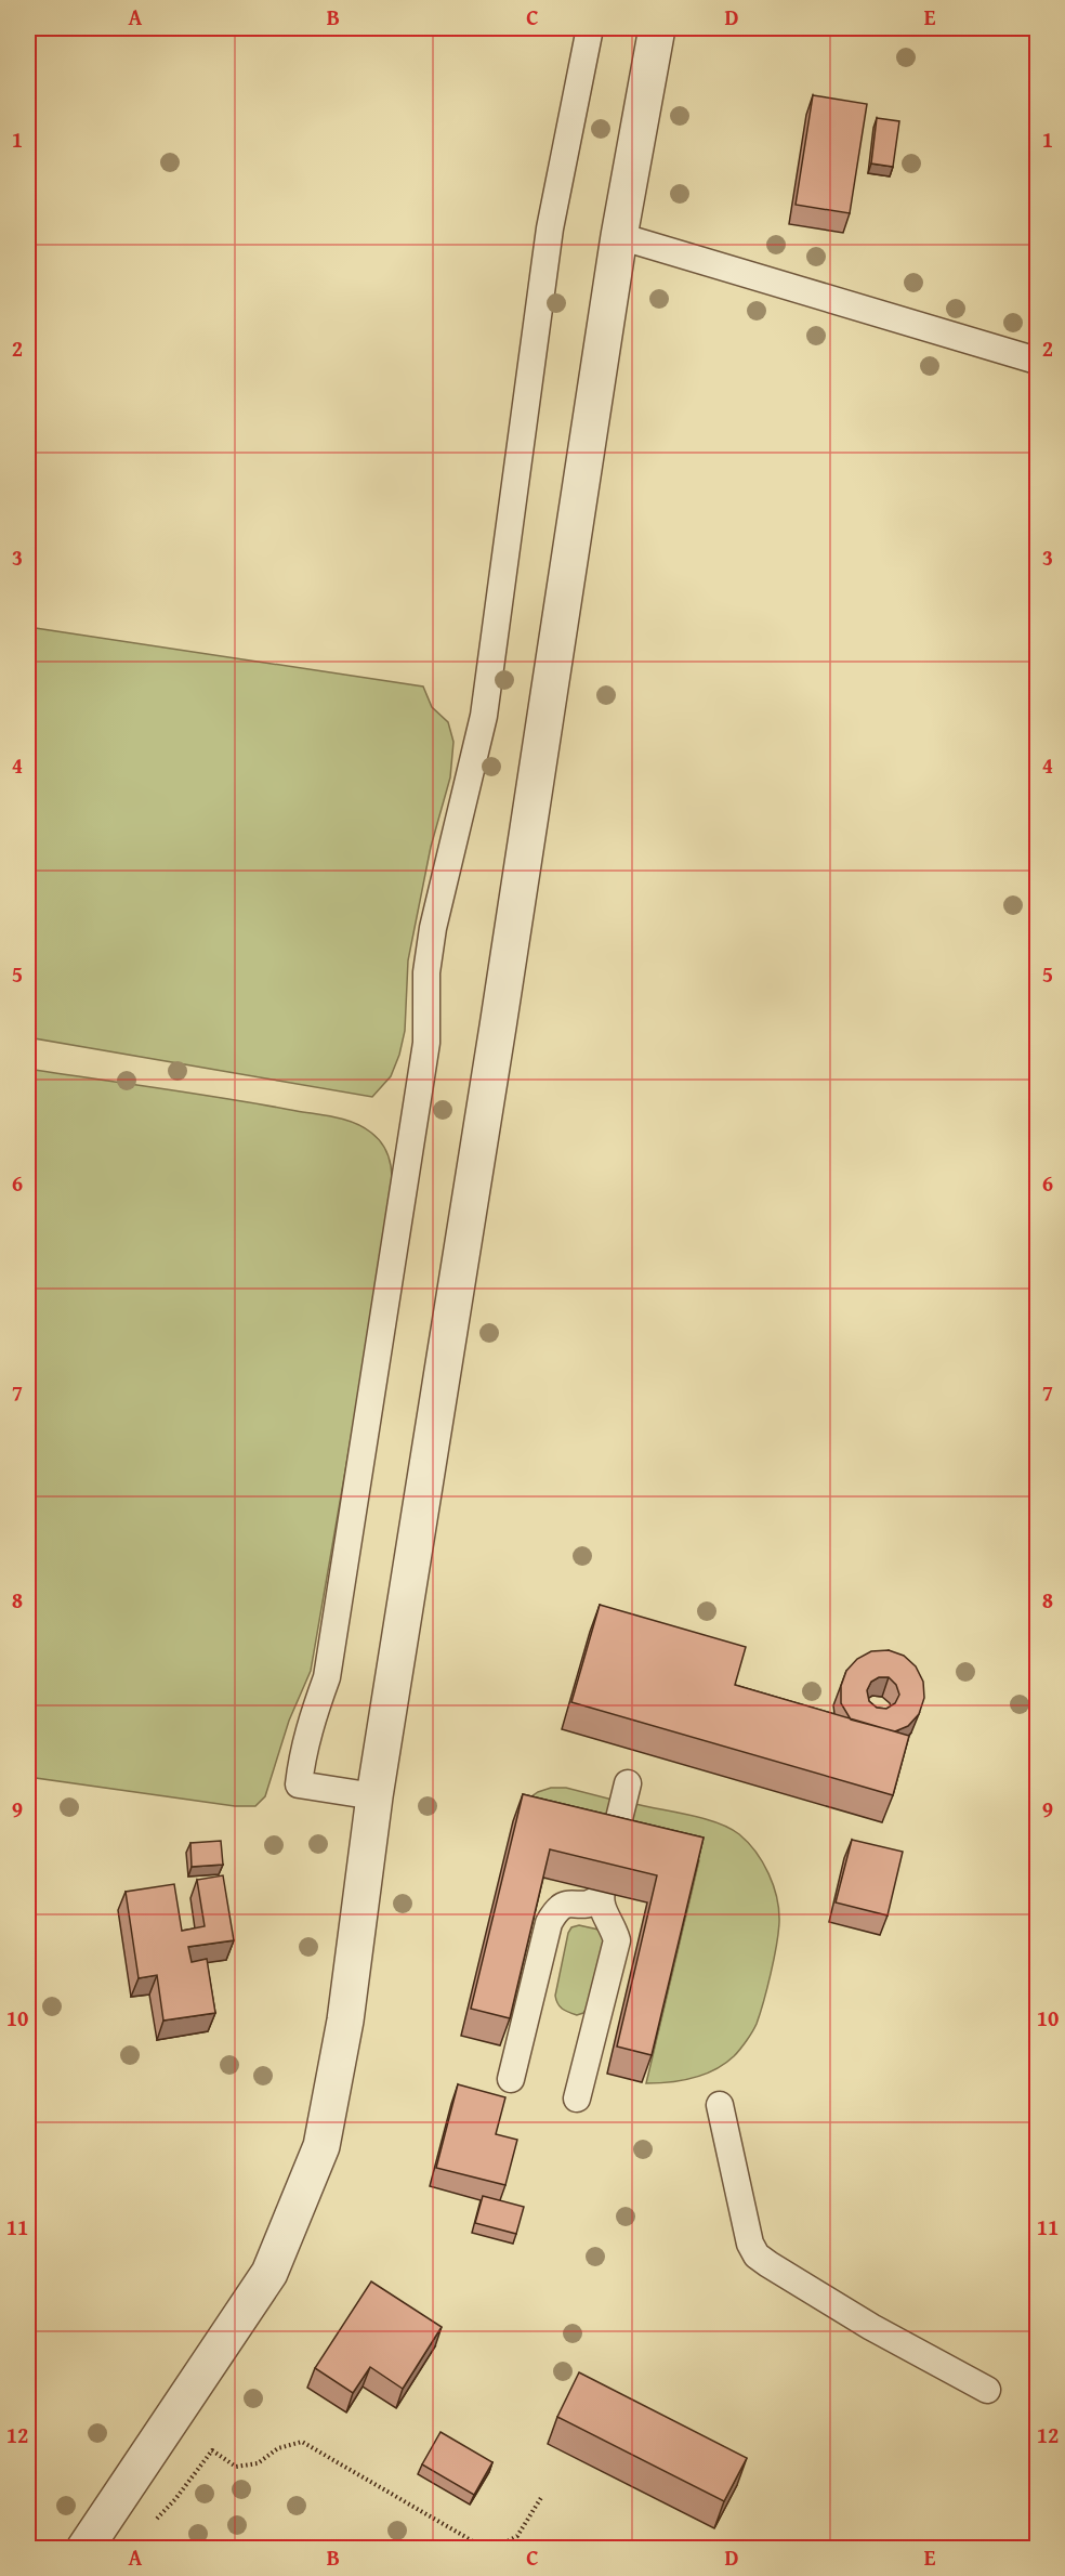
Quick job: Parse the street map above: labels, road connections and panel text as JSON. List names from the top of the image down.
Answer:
{
  "grid": {
    "columns": [
      "A",
      "B",
      "C",
      "D",
      "E"
    ],
    "rows": [
      "1",
      "2",
      "3",
      "4",
      "5",
      "6",
      "7",
      "8",
      "9",
      "10",
      "11",
      "12"
    ]
  }
}
